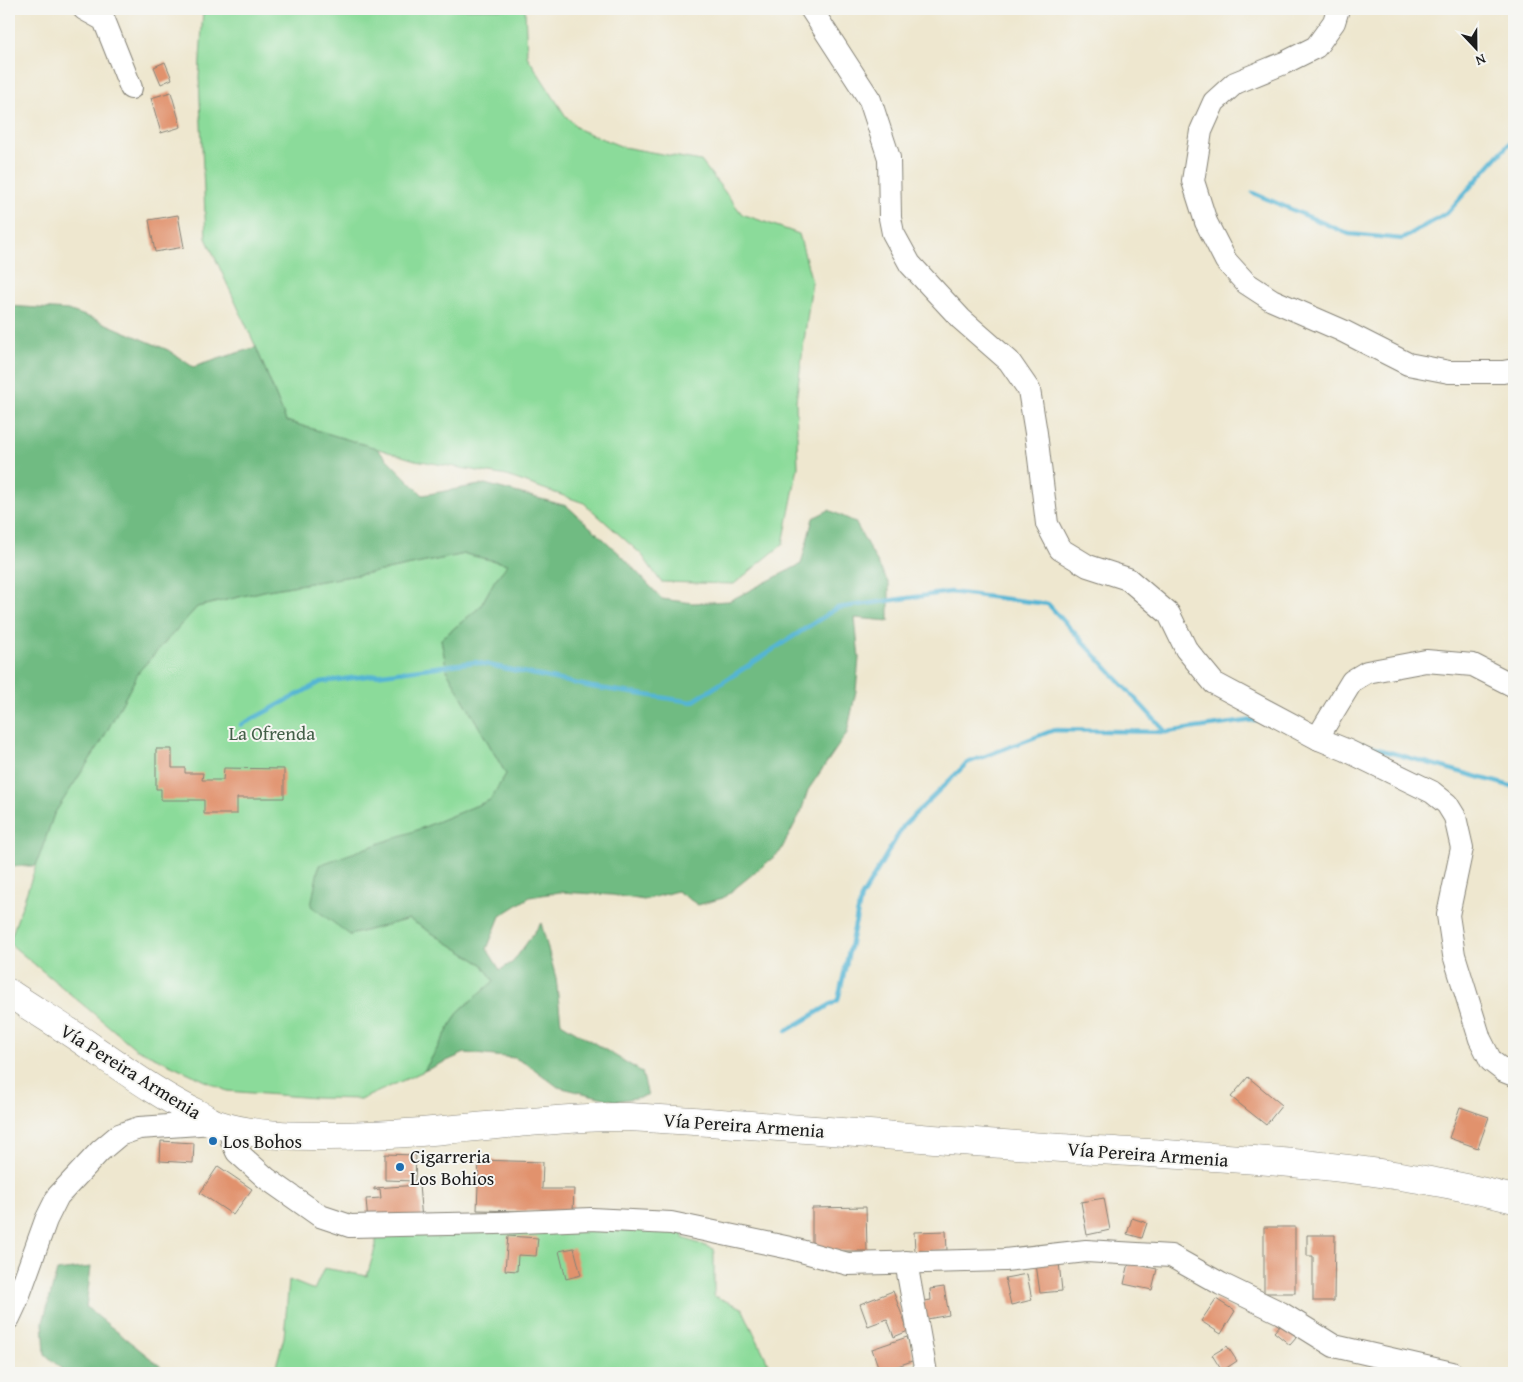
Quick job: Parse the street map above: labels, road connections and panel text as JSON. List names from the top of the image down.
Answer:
{
  "streets": {
    "main road": ["Vía Pereira Armenia"]
  },
  "parks": ["La Ofrenda"],
  "places": ["Los Bohos", "Cigarreria Los Bohios"],
  "north": "bottom"
}
